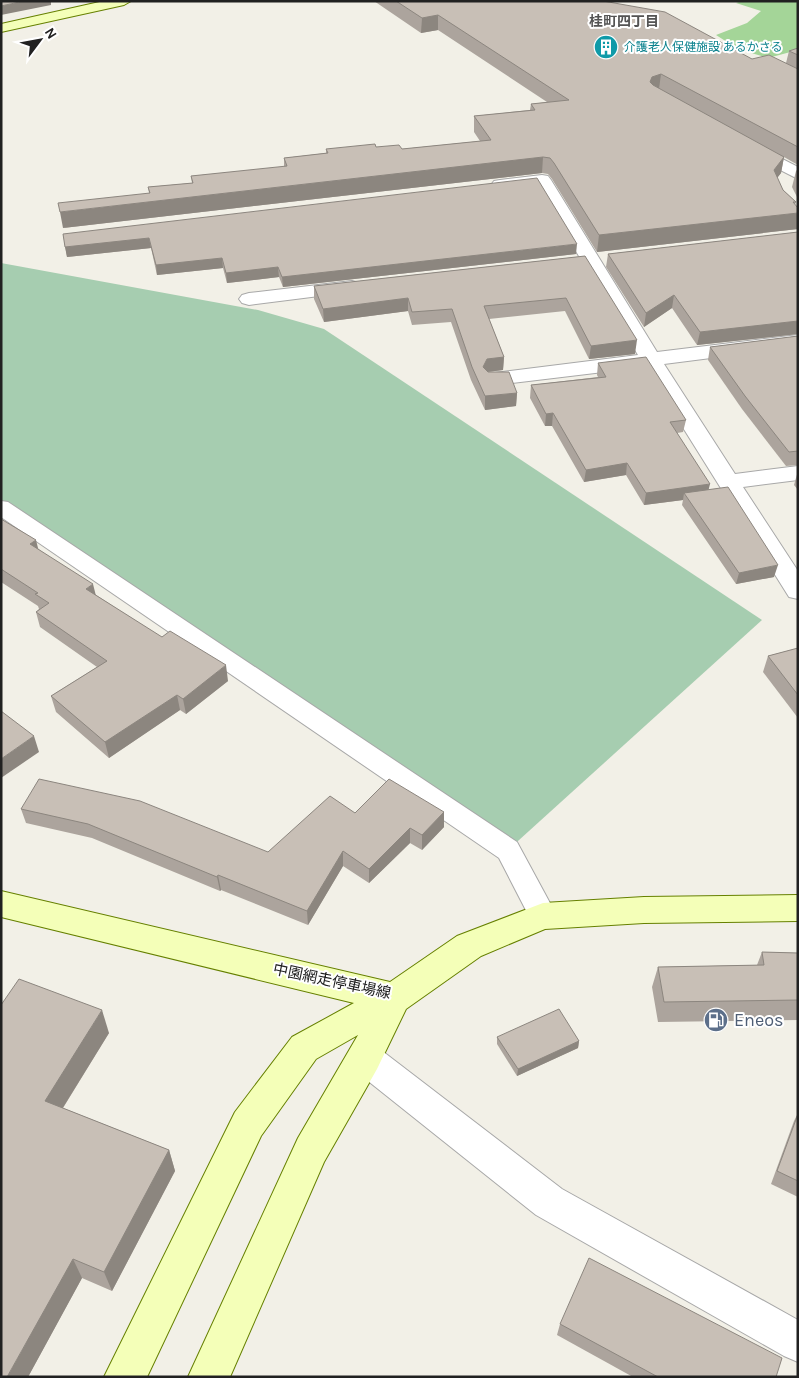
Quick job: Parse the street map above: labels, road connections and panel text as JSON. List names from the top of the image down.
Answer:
{
  "streets": {
    "street": ["中園網走停車場線"]
  },
  "districts": ["桂町四丁目"],
  "places": {
    "building": ["介護老人保健施設 あるかさる"],
    "fuel station": ["Eneos"]
  },
  "north": "top right"
}
